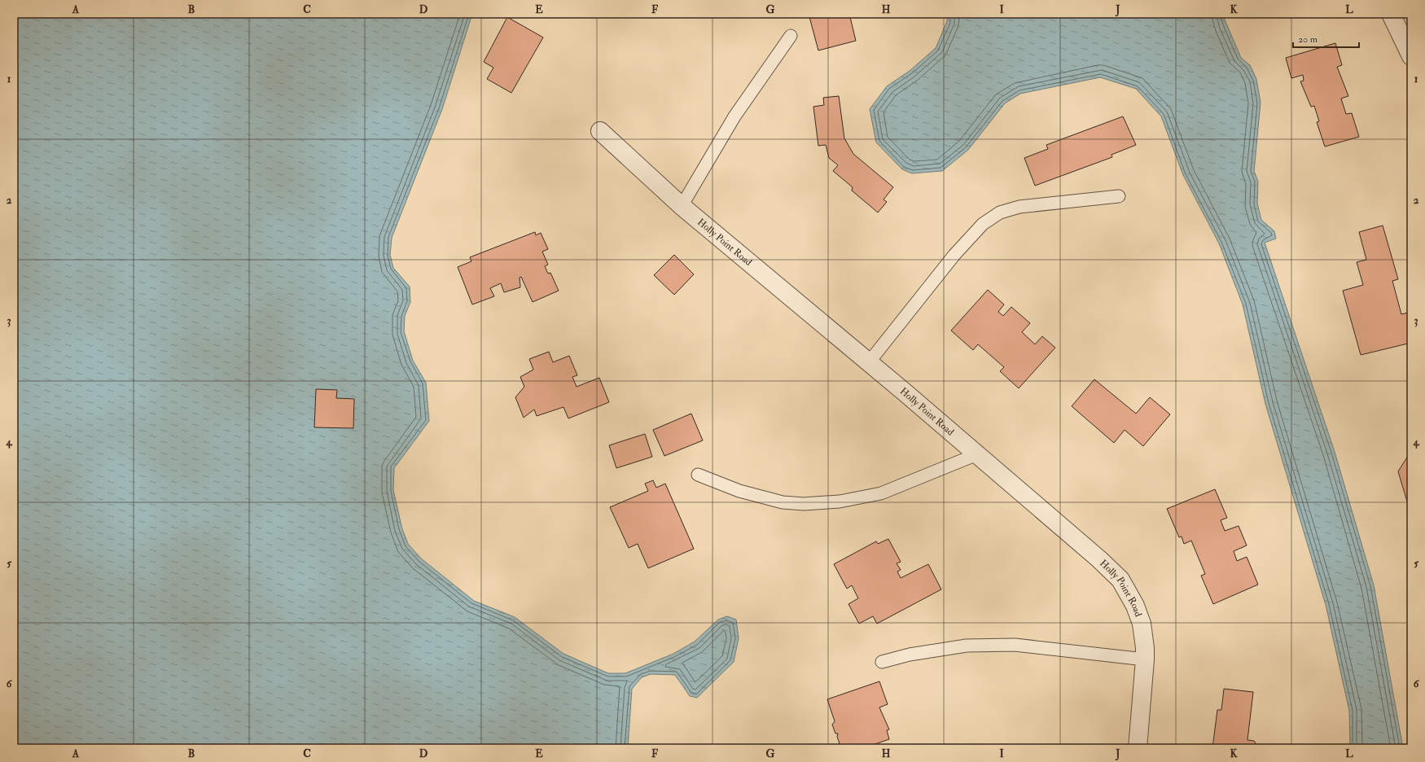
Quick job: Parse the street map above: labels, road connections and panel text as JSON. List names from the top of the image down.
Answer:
{
  "streets": {
    "street": ["Holly Point Road"]
  },
  "scale_bar": "20 m",
  "grid": {
    "columns": [
      "A",
      "B",
      "C",
      "D",
      "E",
      "F",
      "G",
      "H",
      "I",
      "J",
      "K",
      "L"
    ],
    "rows": [
      "1",
      "2",
      "3",
      "4",
      "5",
      "6"
    ]
  }
}
